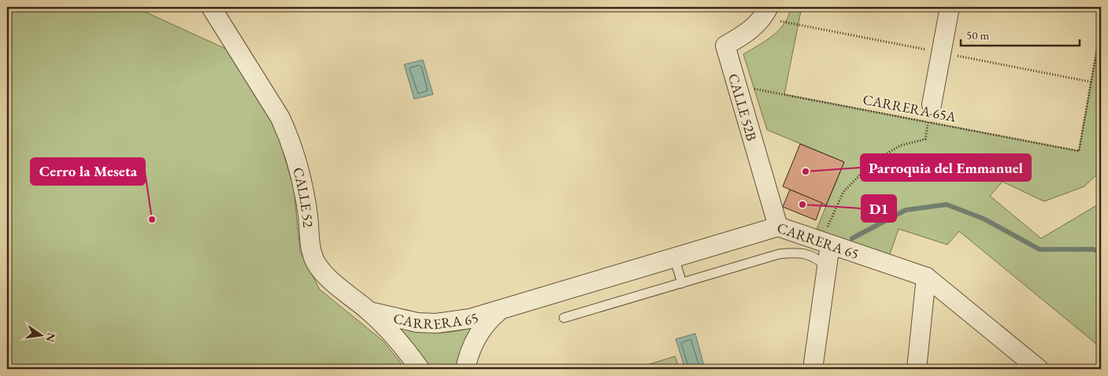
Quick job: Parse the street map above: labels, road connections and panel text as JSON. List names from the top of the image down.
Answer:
{
  "streets": {
    "street": ["CALLE 52B", "CALLE 52", "CARRERA 65"],
    "path": ["CARRERA 65A"]
  },
  "crossings": [
    ["CALLE 52B", "CARRERA 65A"],
    ["CALLE 52B", "CARRERA 65"],
    ["CALLE 52", "CARRERA 65"]
  ],
  "places": ["Parroquia del Emmanuel", "D1", "Cerro la Meseta"],
  "scale_bar": "50 m",
  "north": "right"
}
